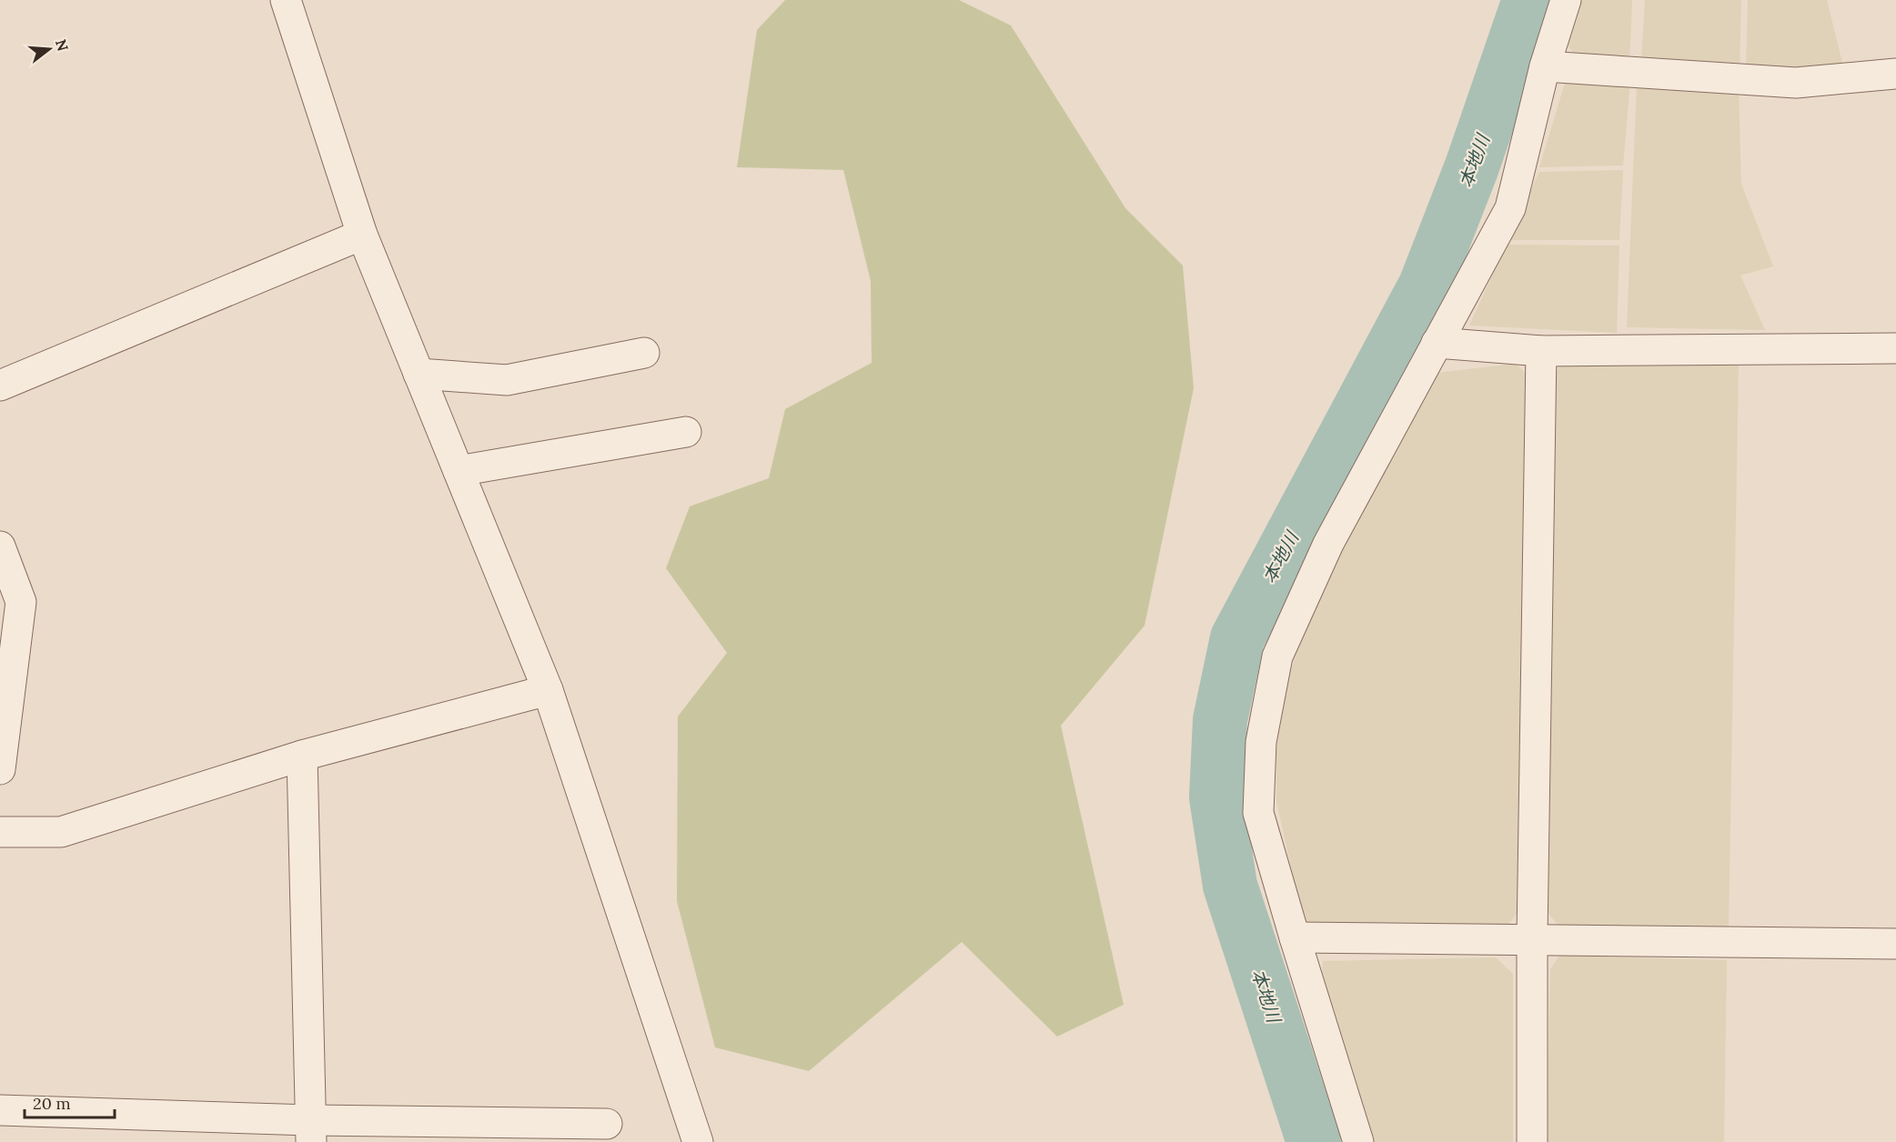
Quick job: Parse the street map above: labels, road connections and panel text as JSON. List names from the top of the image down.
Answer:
{
  "water": ["本地川"],
  "scale_bar": "20 m",
  "north": "right"
}
